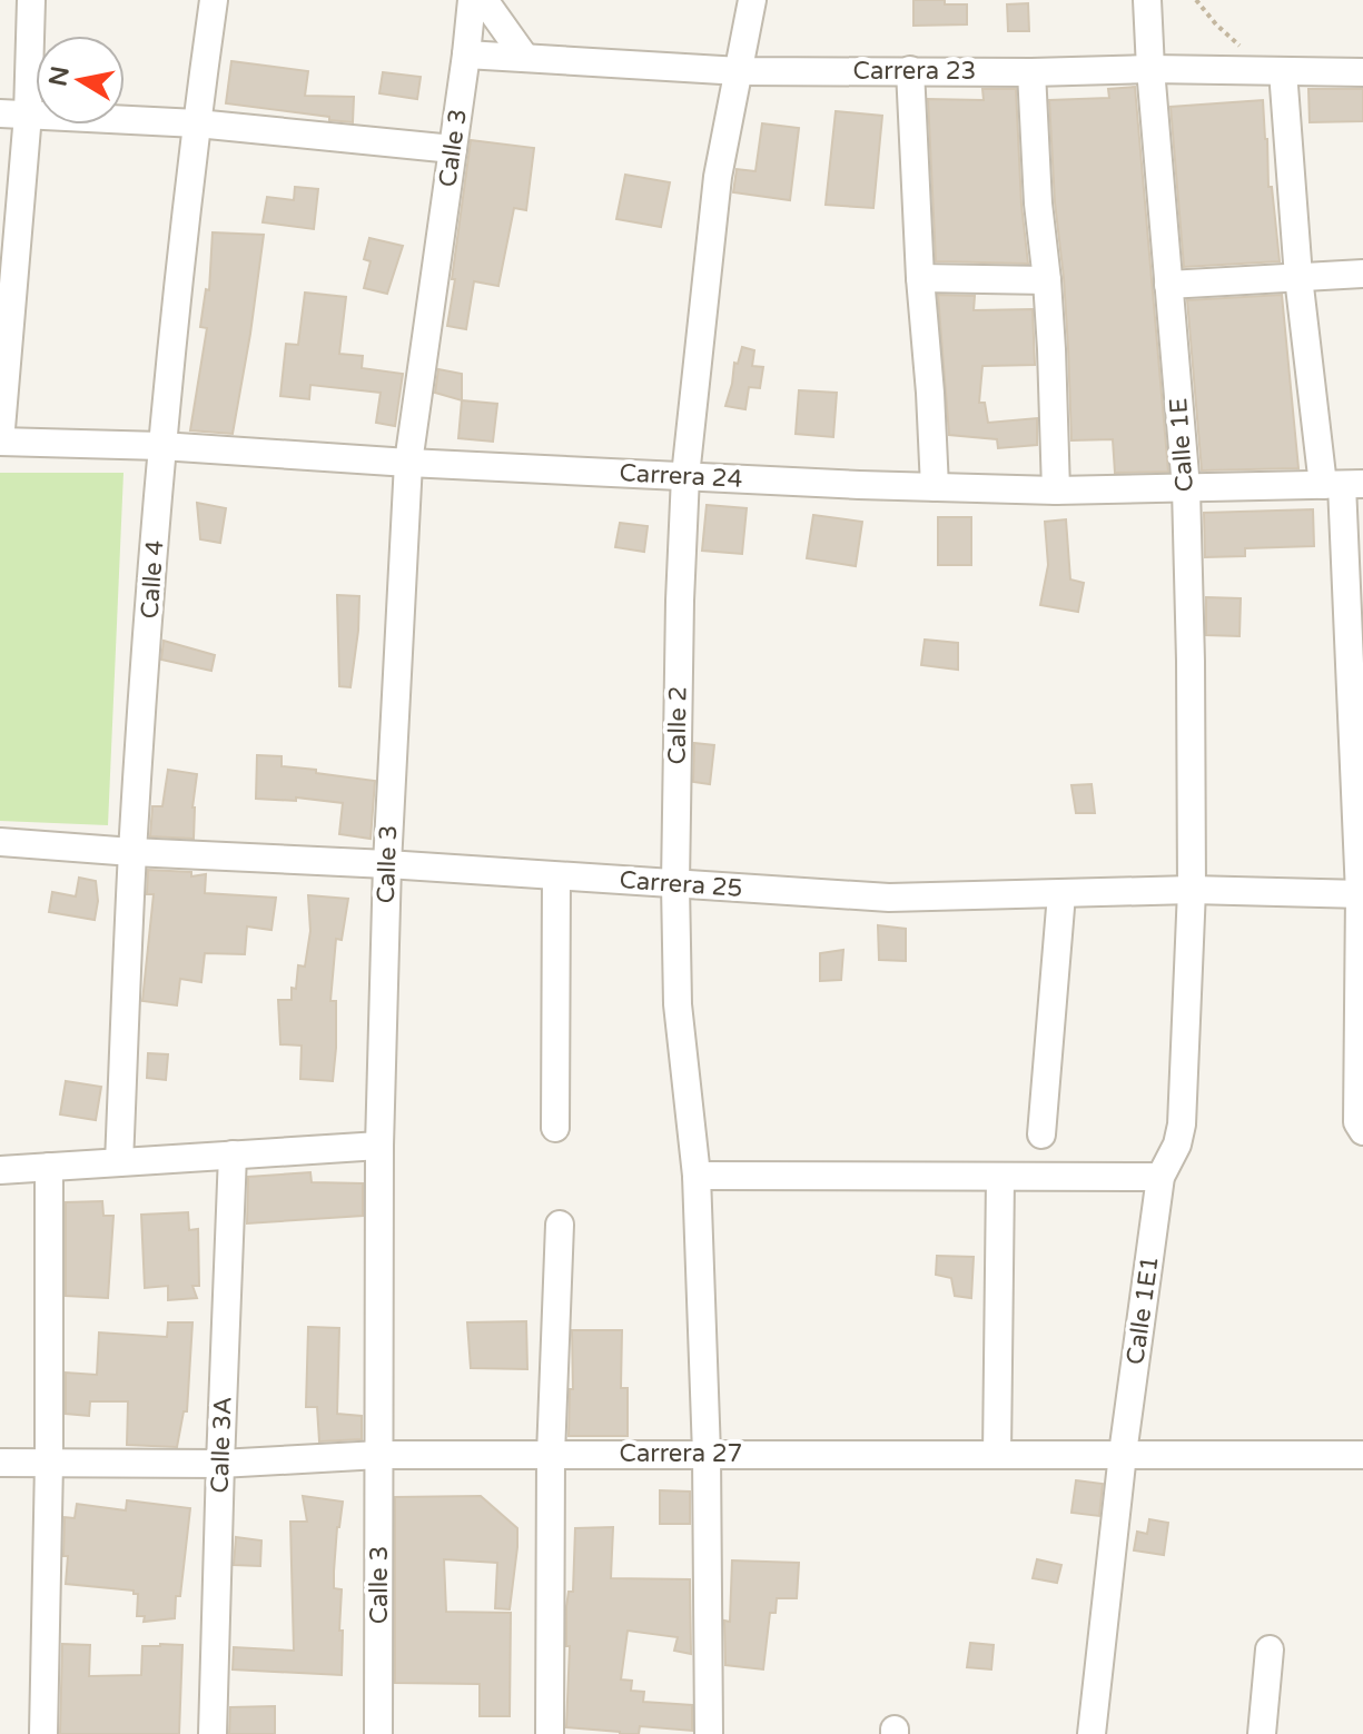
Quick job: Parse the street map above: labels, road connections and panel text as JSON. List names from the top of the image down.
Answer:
{
  "streets": {
    "street": [
      "Carrera 23",
      "Calle 3",
      "Calle 1E",
      "Carrera 24",
      "Calle 4",
      "Calle 2",
      "Carrera 25",
      "Calle 1E1",
      "Calle 3A",
      "Carrera 27"
    ]
  },
  "crossings": [
    ["Carrera 23", "Calle 3"],
    ["Carrera 23", "Calle 1E"],
    ["Carrera 23", "Calle 2"],
    ["Calle 3", "Carrera 24"],
    ["Calle 3", "Carrera 25"],
    ["Calle 3", "Carrera 27"],
    ["Calle 1E", "Carrera 24"],
    ["Calle 1E", "Carrera 25"],
    ["Calle 1E", "Calle 1E1"],
    ["Carrera 24", "Calle 4"],
    ["Carrera 24", "Calle 2"],
    ["Calle 4", "Carrera 25"],
    ["Calle 2", "Carrera 25"],
    ["Calle 2", "Carrera 27"],
    ["Carrera 25", "Calle 1E1"],
    ["Calle 1E1", "Carrera 27"],
    ["Calle 3A", "Carrera 27"]
  ],
  "north": "left"
}
